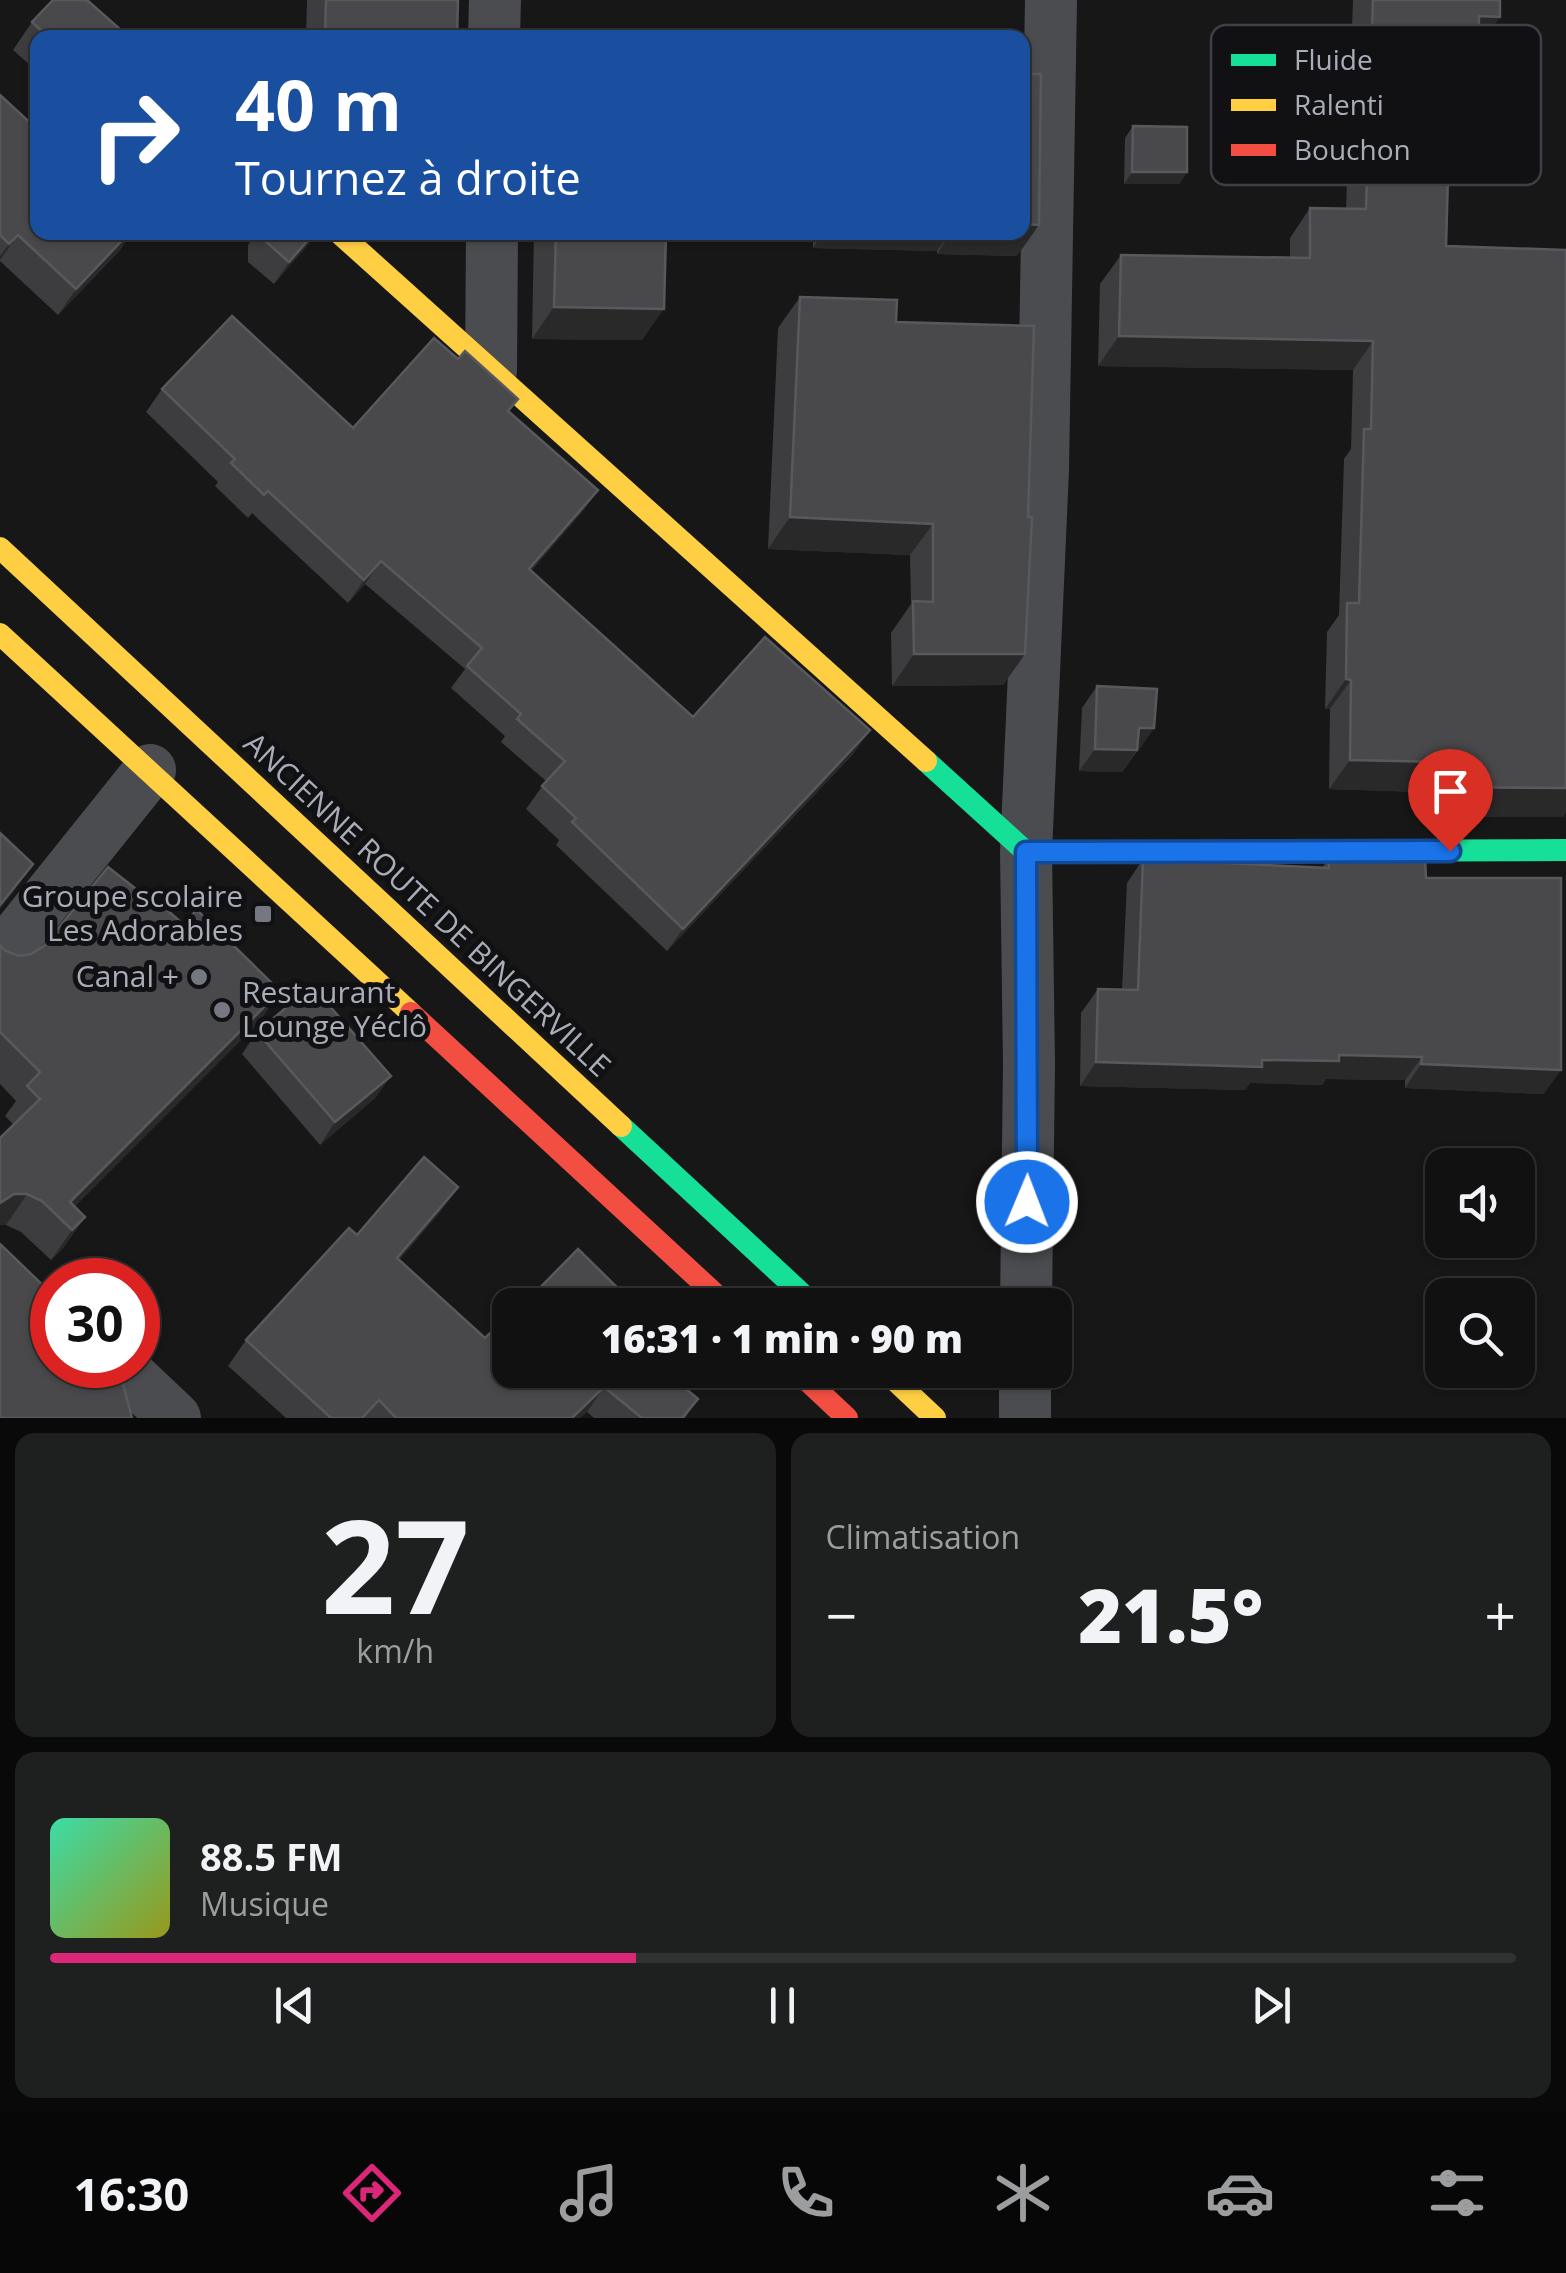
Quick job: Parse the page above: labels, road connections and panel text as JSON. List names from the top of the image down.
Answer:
{
  "streets": {
    "street": ["ANCIENNE ROUTE DE BINGERVILLE"]
  },
  "places": {
    "transit": ["Groupe scolaire Les Adorables"],
    "other": ["Canal +", "Restaurant Lounge Yéclô"]
  },
  "legend": ["Fluide", "Ralenti", "Bouchon"],
  "page": {
    "turn": ["40 m", "Tournez à droite"],
    "limit": "30",
    "trip": "16:31 · 1 min · 90 m",
    "tile": [
      ["27", "km/h"],
      "Climatisation"
    ],
    "heat": ["−", "21.5°", "+"],
    "song": ["88.5 FM", "Musique"],
    "tabs": "16:30"
  }
}
